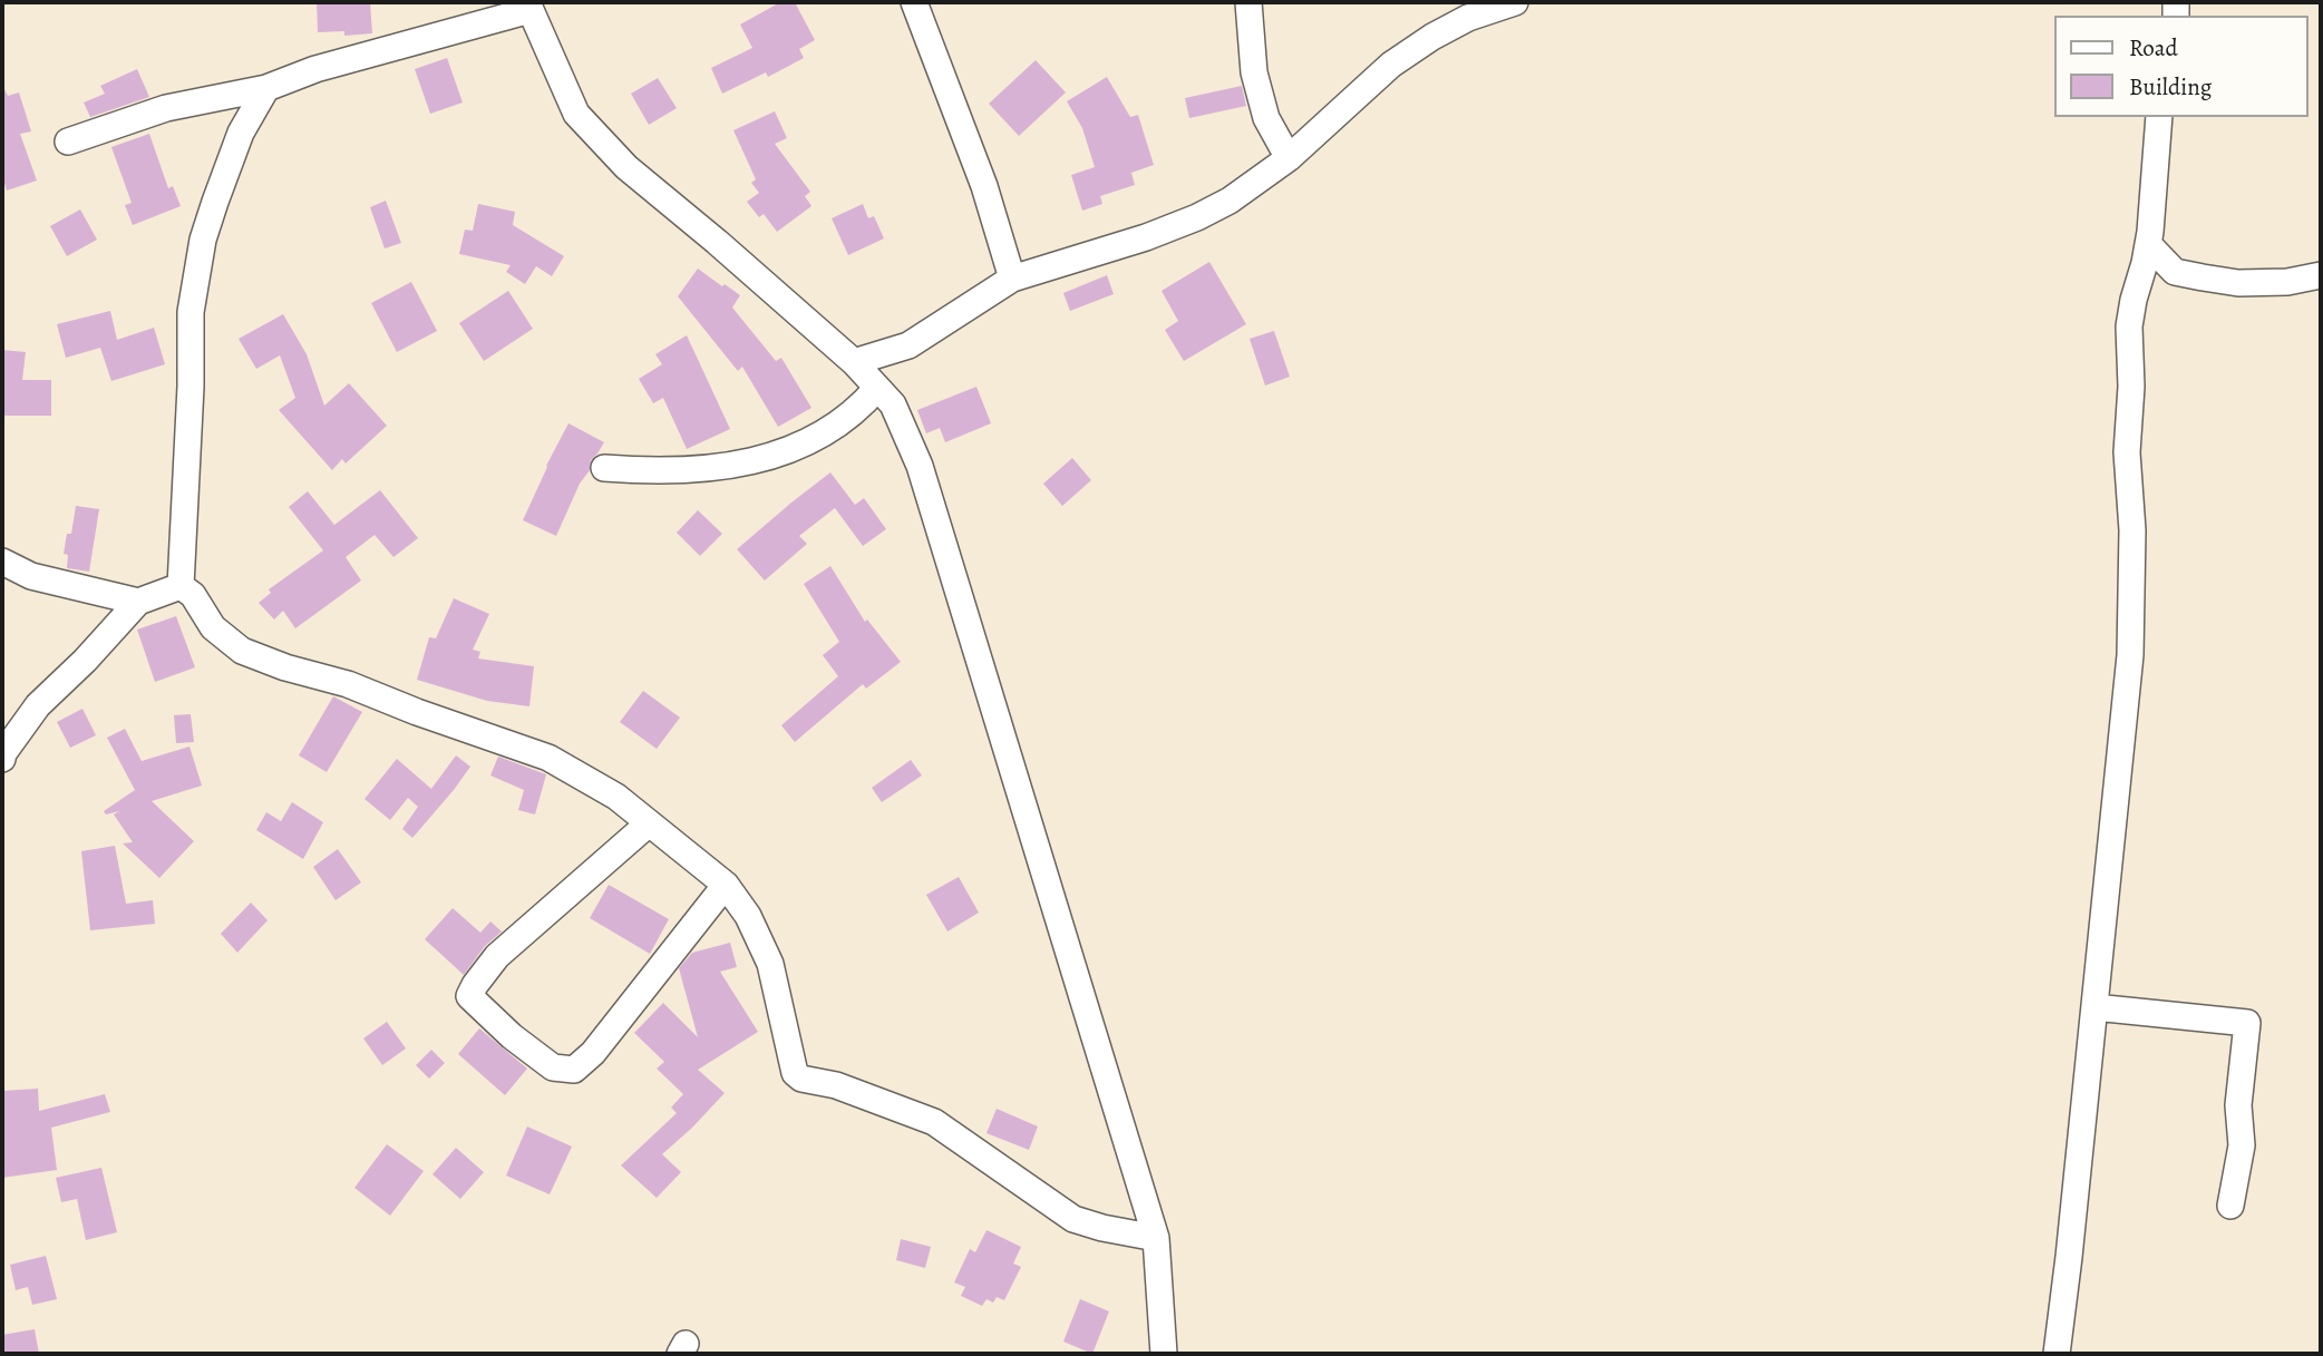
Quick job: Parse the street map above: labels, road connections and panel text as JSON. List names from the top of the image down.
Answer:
{
  "legend": ["Road", "Building"]
}
